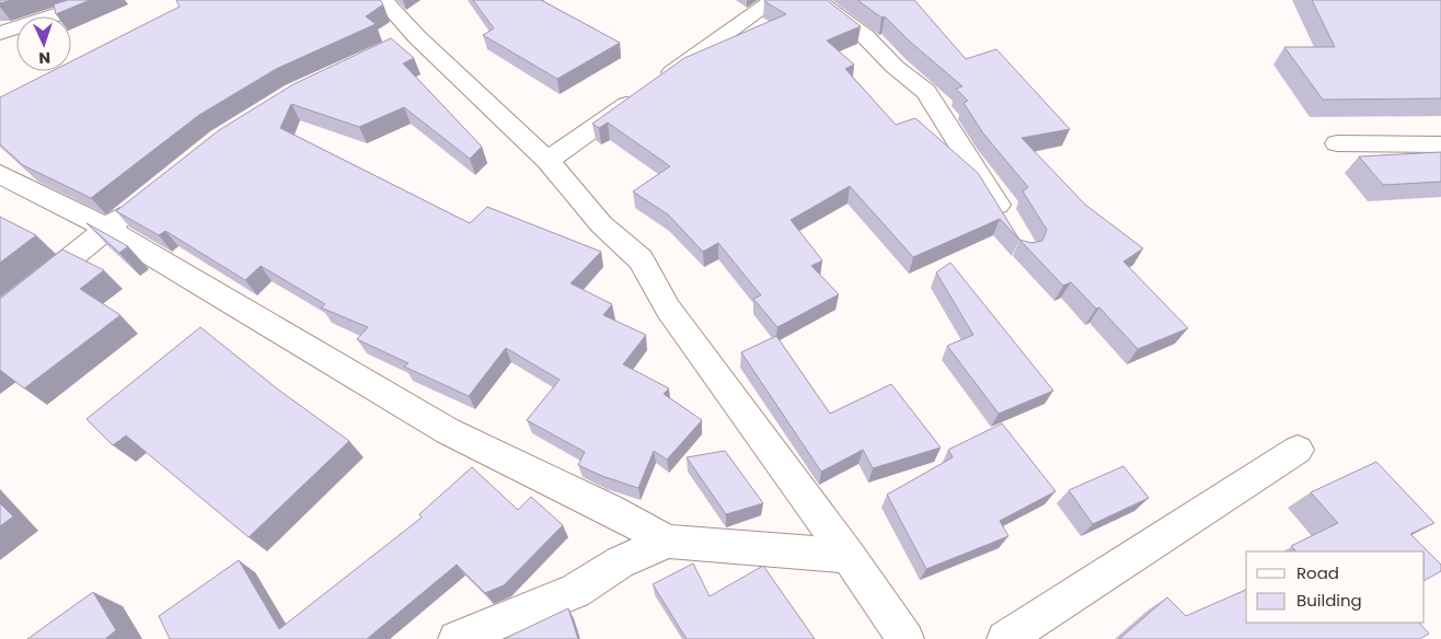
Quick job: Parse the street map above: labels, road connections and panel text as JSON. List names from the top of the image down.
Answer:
{
  "legend": ["Road", "Building"],
  "north": "bottom"
}
